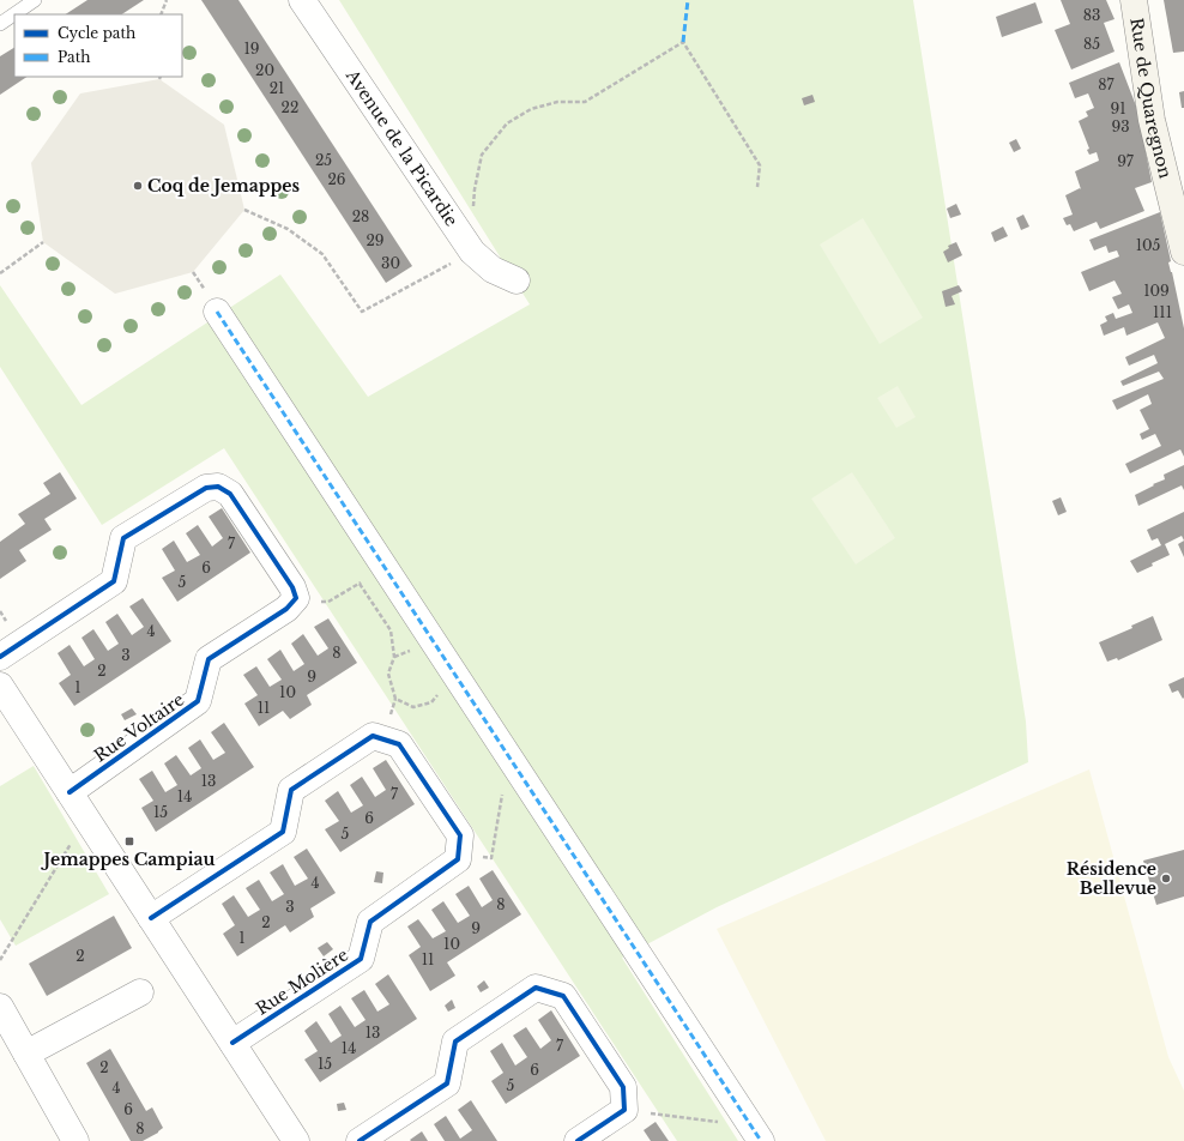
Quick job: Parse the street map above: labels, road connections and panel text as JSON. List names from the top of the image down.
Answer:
{
  "streets": {
    "street": [
      "Rue de Quaregnon",
      "Avenue de la Picardie",
      "Rue Voltaire",
      "Rue Molière"
    ]
  },
  "places": {
    "other": ["Coq de Jemappes", "Résidence Bellevue"],
    "transit": ["Jemappes Campiau"]
  },
  "house_numbers": [
    "83",
    "85",
    "19",
    "20",
    "87",
    "21",
    "22",
    "91",
    "93",
    "25",
    "97",
    "26",
    "28",
    "29",
    "105",
    "30",
    "109",
    "111",
    "7",
    "6",
    "5",
    "4",
    "8",
    "3",
    "2",
    "9",
    "1",
    "10",
    "11",
    "13",
    "7",
    "14",
    "15",
    "6",
    "5",
    "4",
    "8",
    "3",
    "2",
    "9",
    "1",
    "10",
    "2",
    "11",
    "13",
    "7",
    "14",
    "15",
    "2",
    "6",
    "5",
    "4",
    "6",
    "8"
  ],
  "legend": ["Cycle path", "Path"]
}
